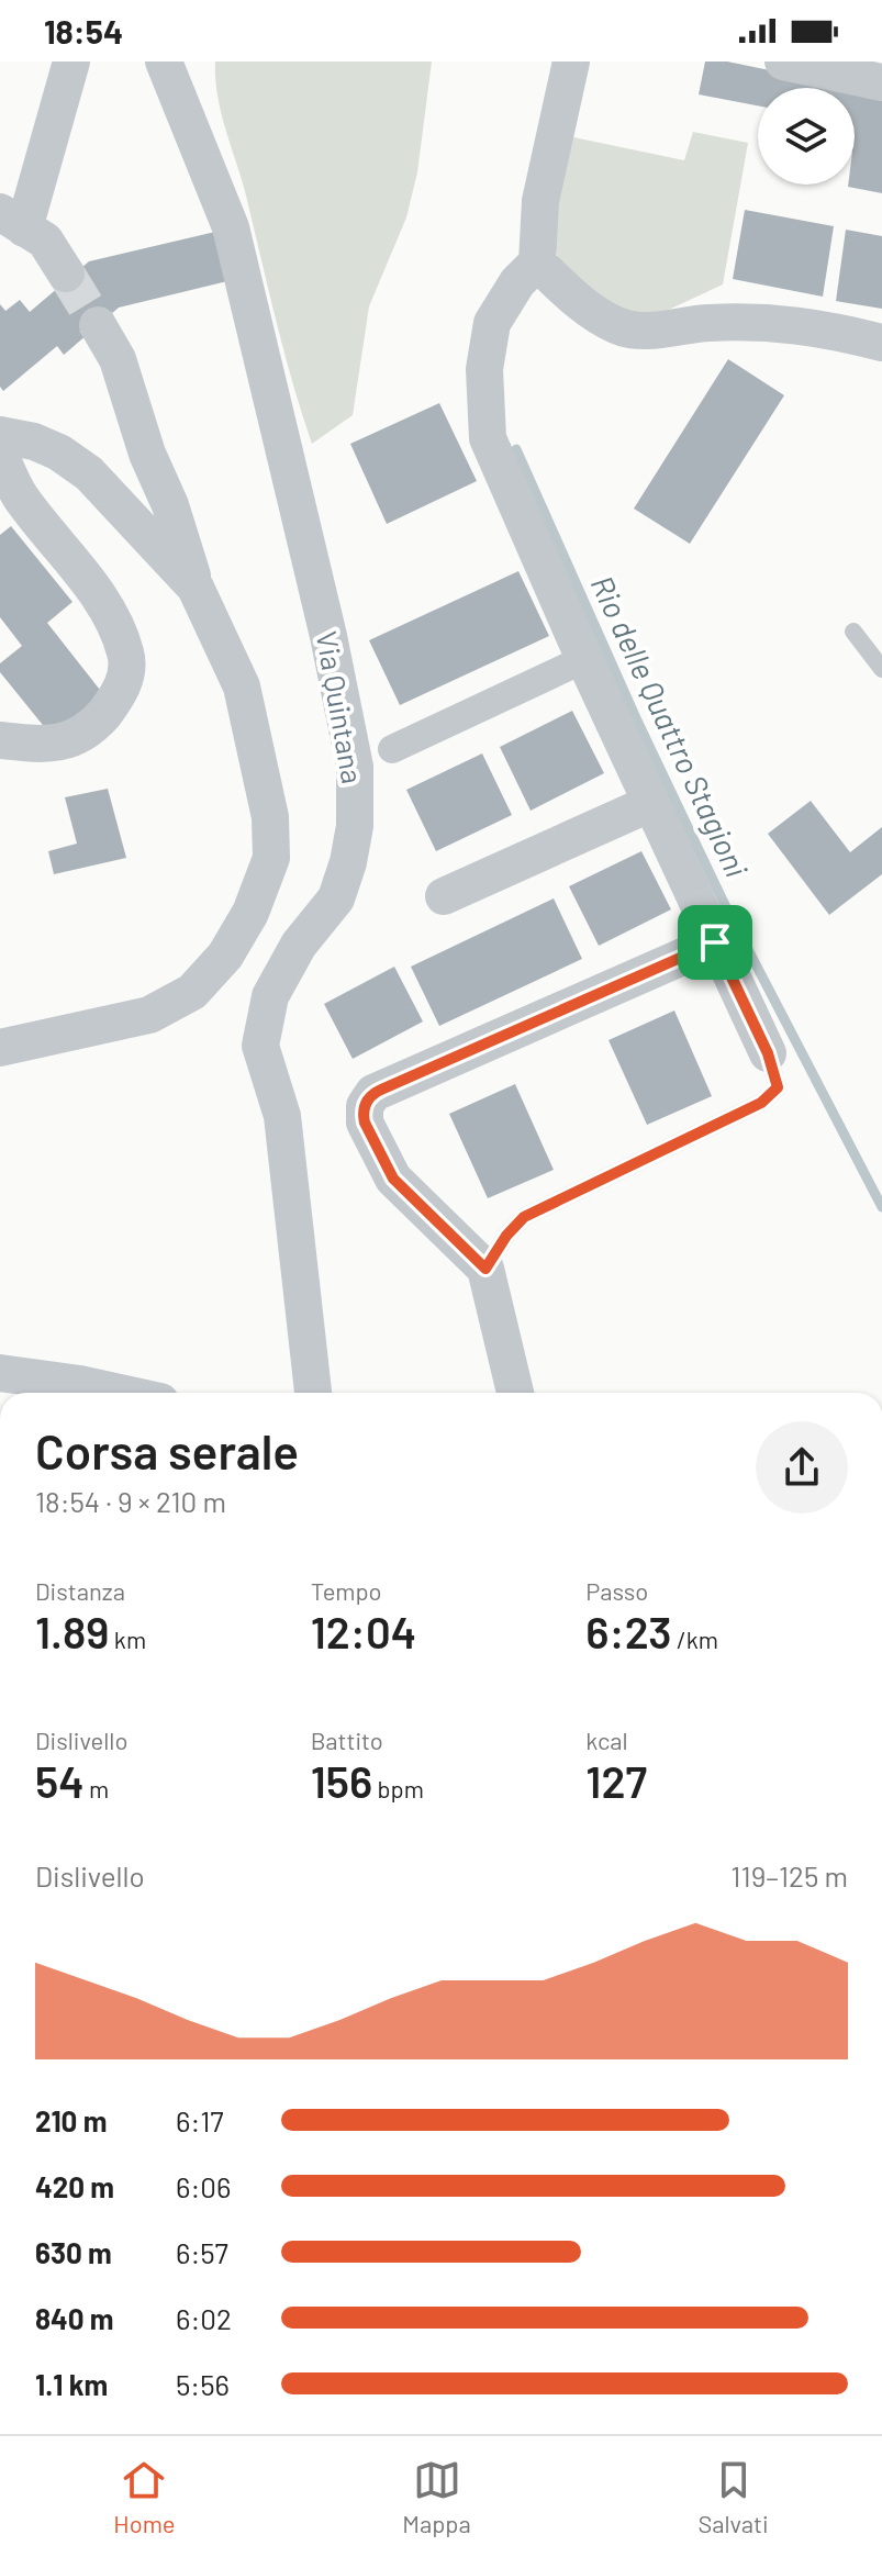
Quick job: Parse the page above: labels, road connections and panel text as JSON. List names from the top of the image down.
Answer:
{
  "streets": {
    "street": ["Via Quintana"]
  },
  "water": ["Rio delle Quattro Stagioni"],
  "page": {
    "status": "18:54",
    "heading": ["Corsa serale", "18:54 · 9 × 210 m"],
    "stats": [
      ["Distanza", "1.89 km"],
      ["Tempo", "12:04"],
      ["Passo", "6:23 /km"],
      ["Dislivello", "54 m"],
      ["Battito", "156 bpm"],
      ["kcal", "127"]
    ],
    "chart": ["Dislivello", "119–125 m"],
    "list": [
      {
        "name": "210 m",
        "note": "6:17"
      },
      {
        "name": "420 m",
        "note": "6:06"
      },
      {
        "name": "630 m",
        "note": "6:57"
      },
      {
        "name": "840 m",
        "note": "6:02"
      },
      {
        "name": "1.1 km",
        "note": "5:56"
      }
    ],
    "tabs": ["Home", "Mappa", "Salvati"]
  }
}
